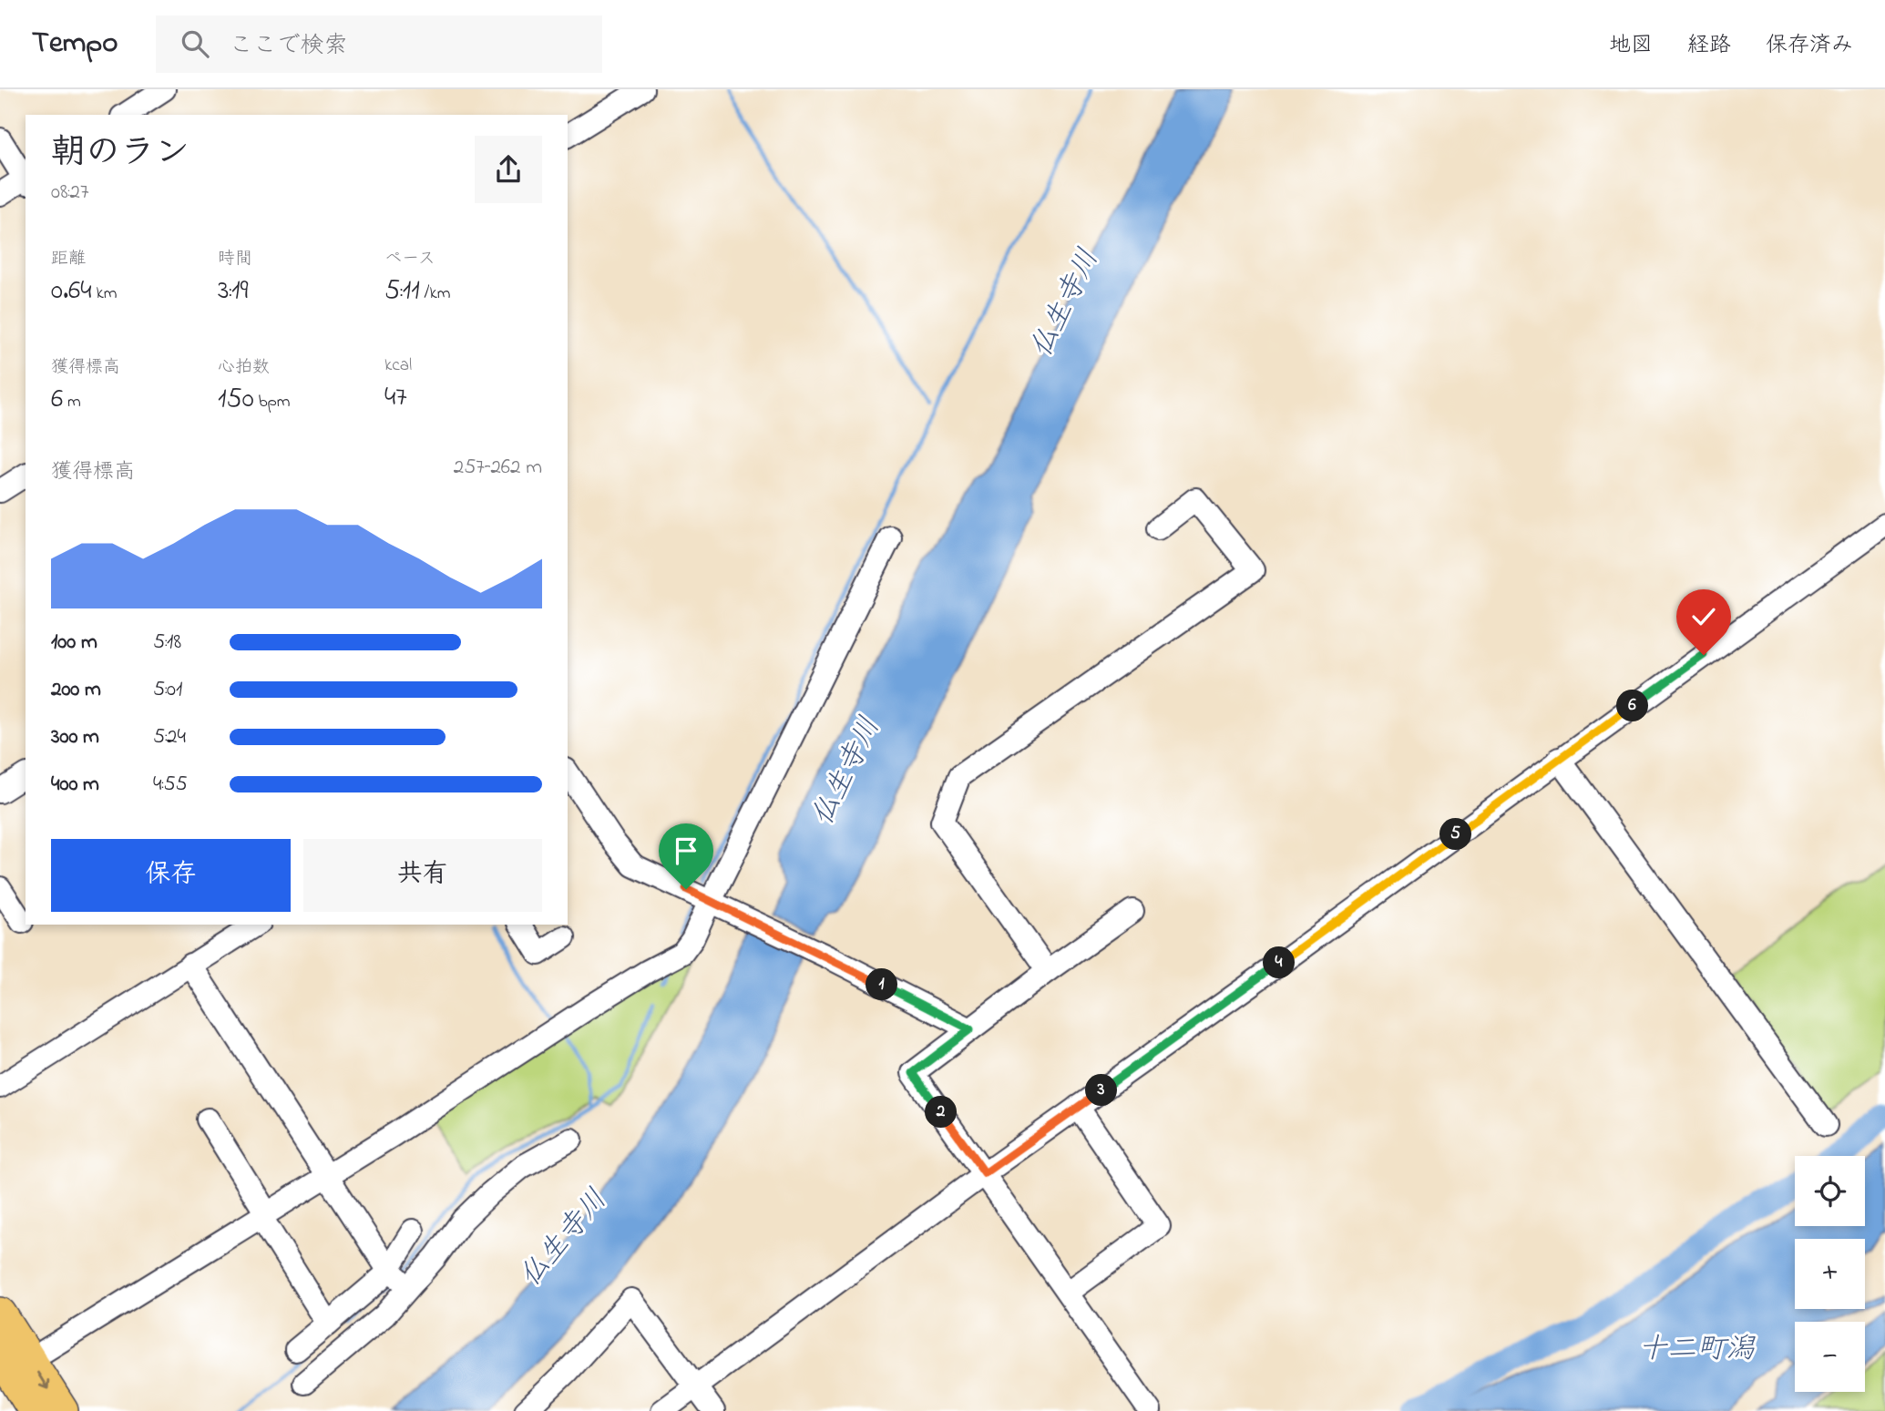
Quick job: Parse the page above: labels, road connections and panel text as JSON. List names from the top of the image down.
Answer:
{
  "water": ["仏生寺川", "十二町潟"],
  "page": {
    "header": "Tempo",
    "search": "ここで検索",
    "nav": ["地図", "経路", "保存済み"],
    "heading": ["朝のラン", "08:27"],
    "stats": [
      ["距離", "0.64 km"],
      ["時間", "3:19"],
      ["ペース", "5:11 /km"],
      ["獲得標高", "6 m"],
      ["心拍数", "150 bpm"],
      ["kcal", "47"]
    ],
    "chart": ["獲得標高", "257–262 m"],
    "list": [
      {
        "name": "100 m",
        "note": "5:18"
      },
      {
        "name": "200 m",
        "note": "5:01"
      },
      {
        "name": "300 m",
        "note": "5:24"
      },
      {
        "name": "400 m",
        "note": "4:55"
      }
    ],
    "pins": [
      "6",
      "5",
      "4",
      "1",
      "3",
      "2"
    ],
    "buttons": ["保存", "共有"],
    "map_buttons": ["+", "−"]
  }
}
